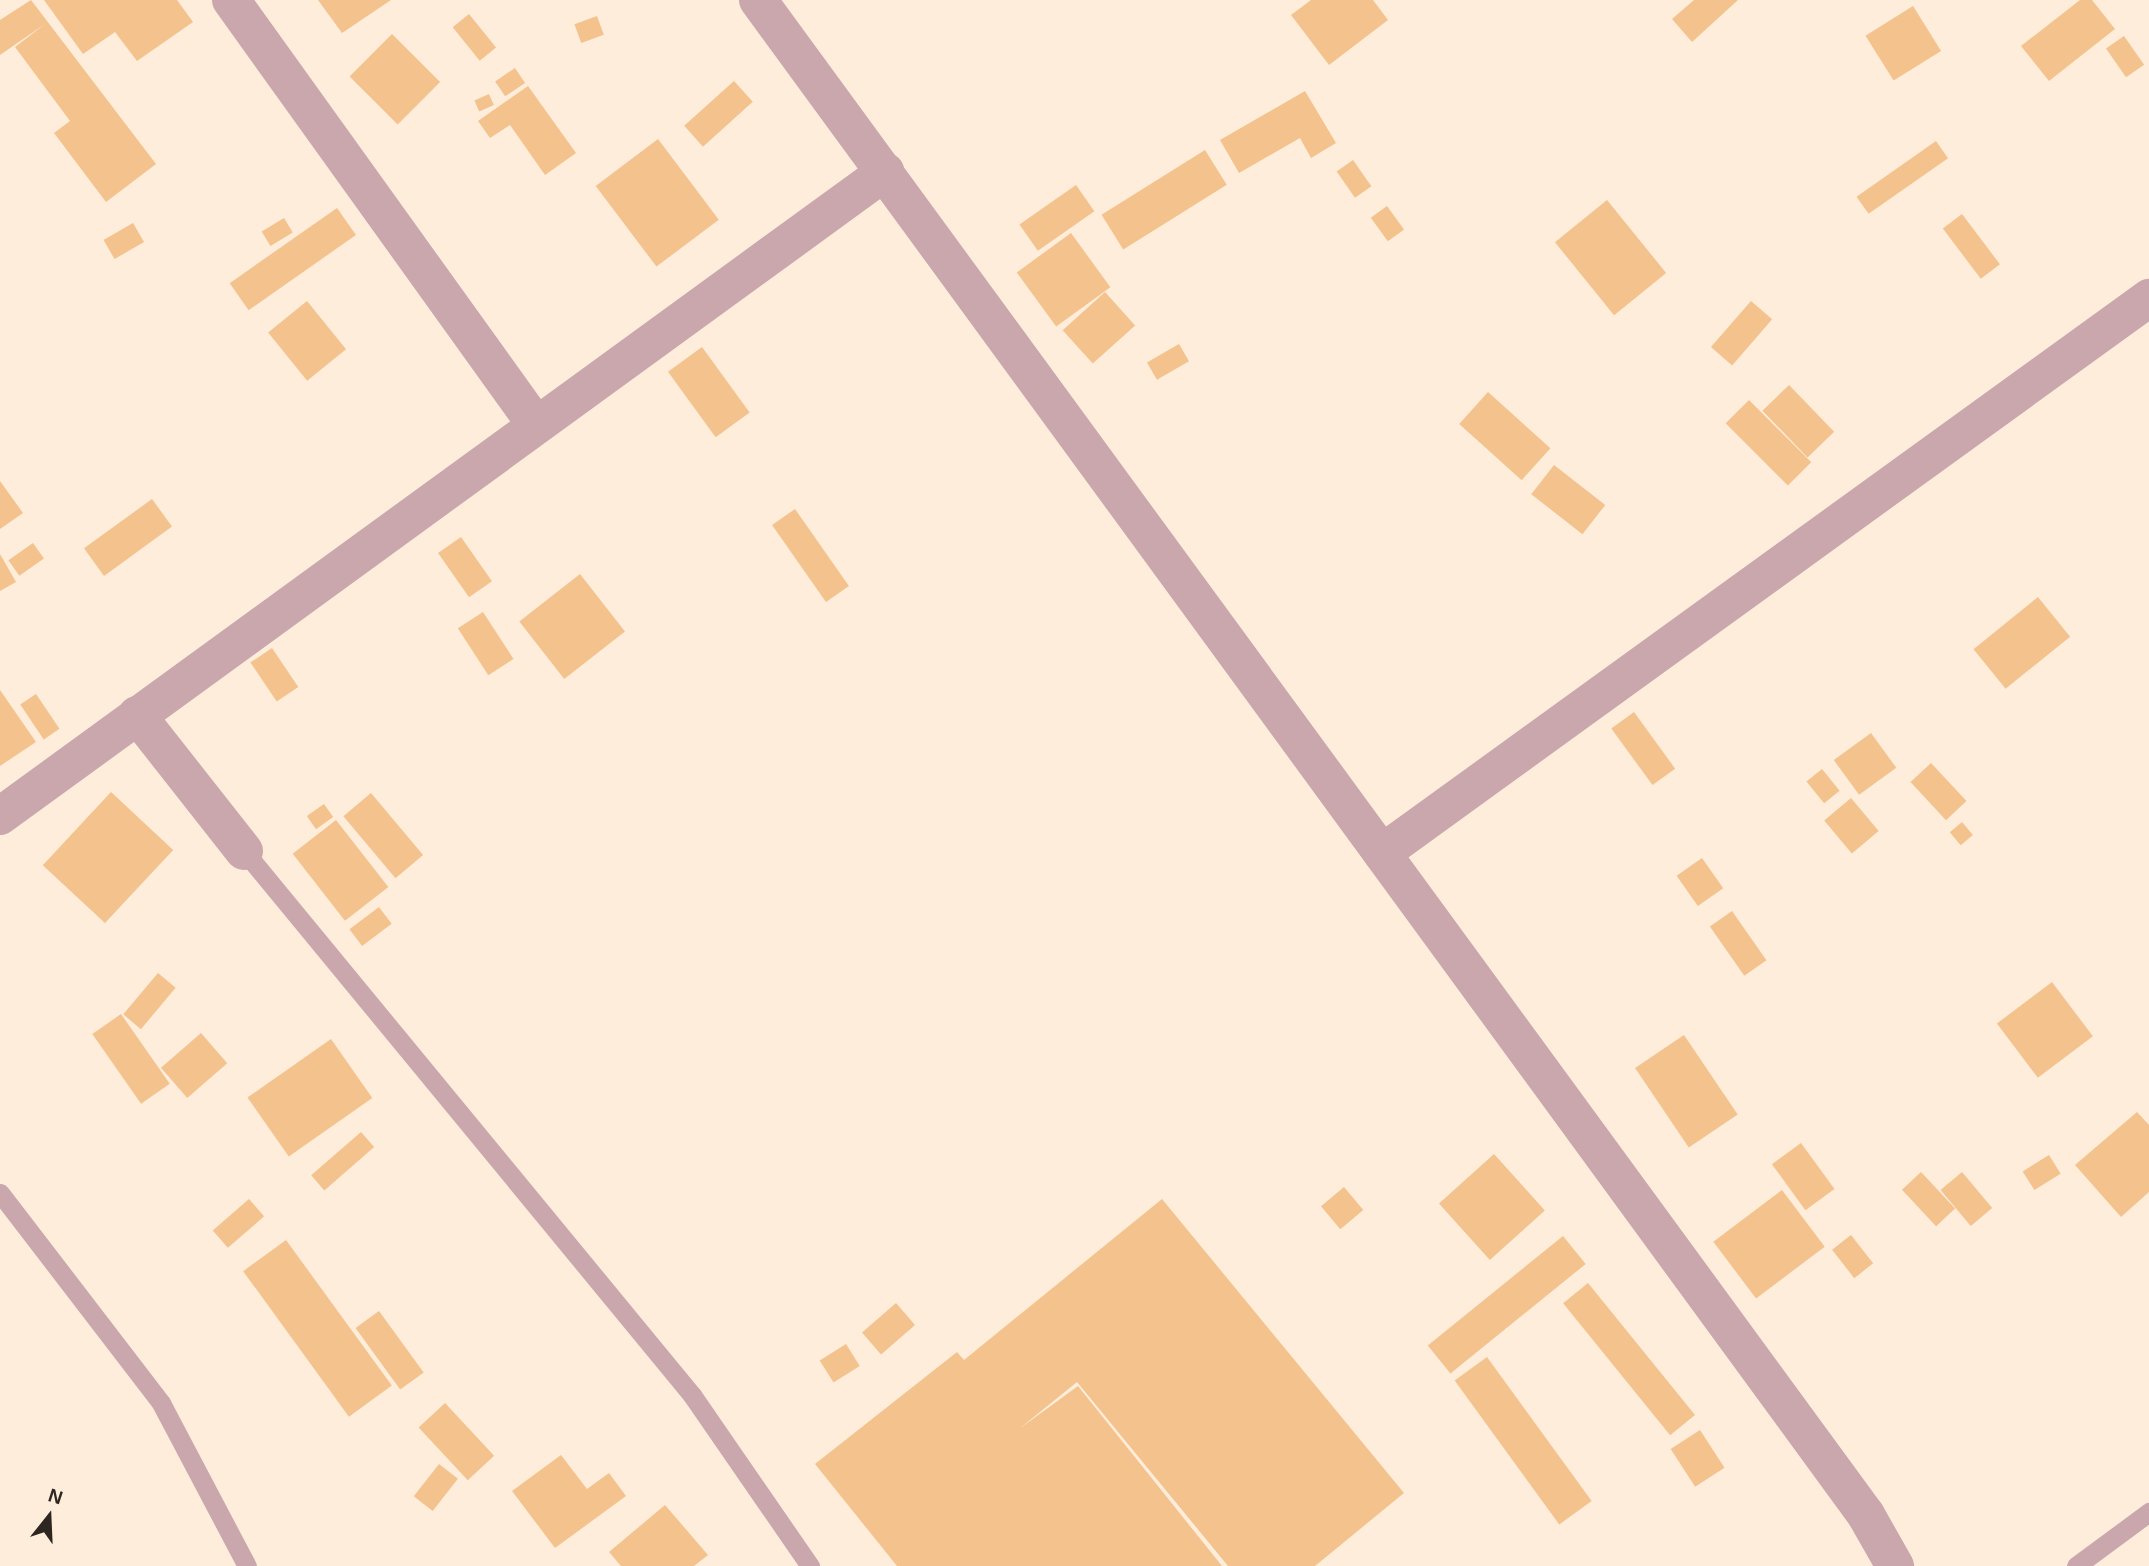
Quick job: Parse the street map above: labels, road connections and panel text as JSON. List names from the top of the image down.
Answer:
{
  "north": "top"
}
